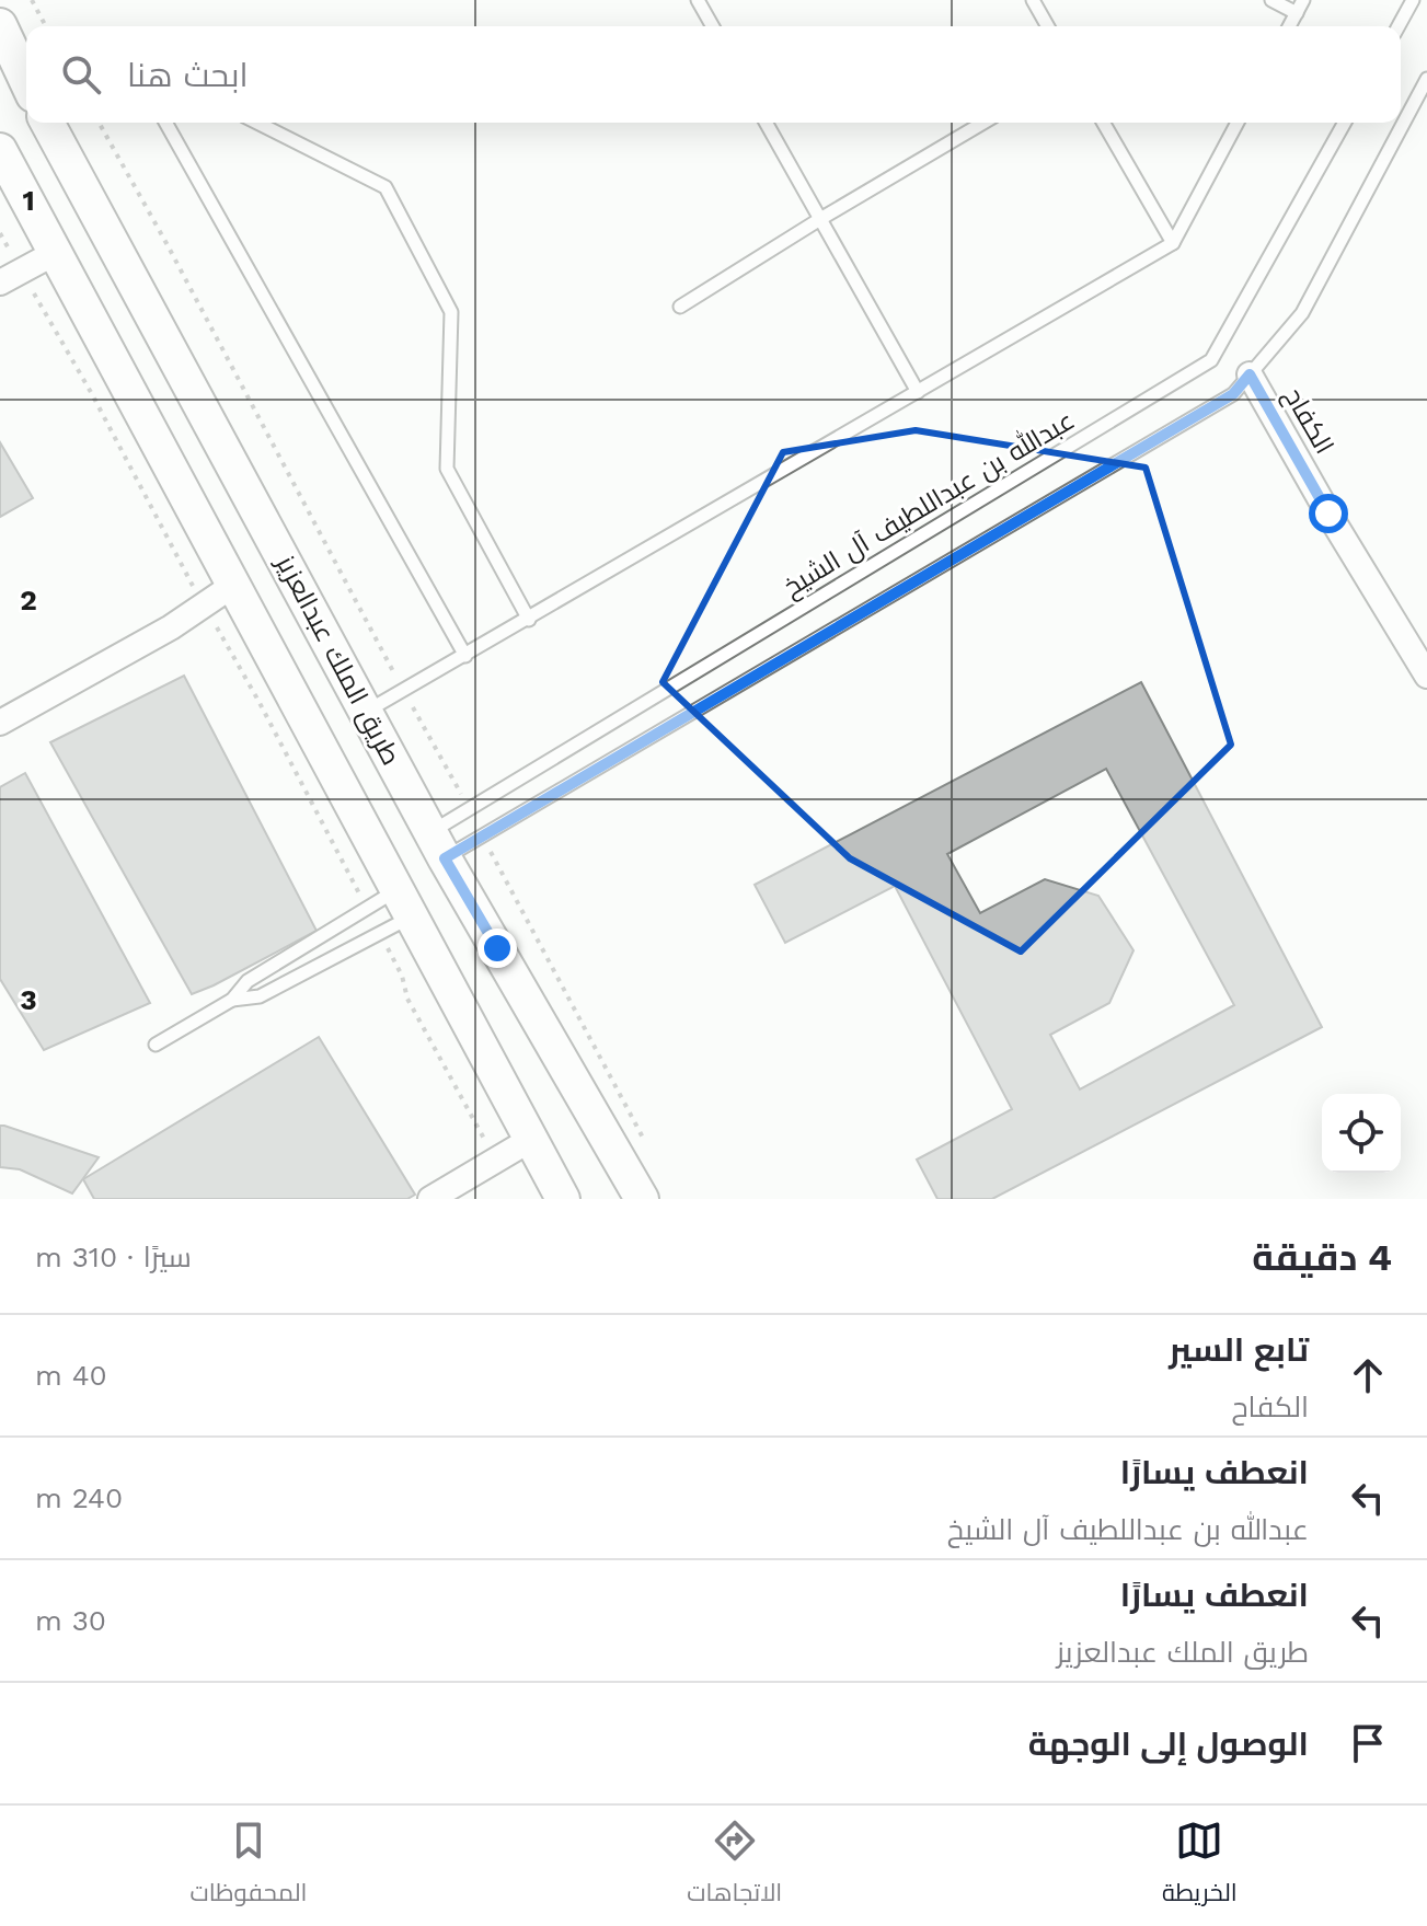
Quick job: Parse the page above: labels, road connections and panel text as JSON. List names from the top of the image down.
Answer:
{
  "streets": {
    "main road": ["طريق الملك عبدالعزيز"],
    "street": ["الكفاح"],
    "lane": ["عبدالله بن عبداللطيف آل الشيخ"]
  },
  "crossings": [
    ["عبدالله بن عبداللطيف آل الشيخ", "طريق الملك عبدالعزيز"]
  ],
  "page": {
    "search": "ابحث هنا",
    "heading": ["4 دقيقة", "سيرًا · 310 m"],
    "list": [
      ["تابع السير", "الكفاح", "40 m"],
      ["انعطف يسارًا", "عبدالله بن عبداللطيف آل الشيخ", "240 m"],
      ["انعطف يسارًا", "طريق الملك عبدالعزيز", "30 m"],
      "الوصول إلى الوجهة"
    ],
    "nav": ["الخريطة", "الاتجاهات", "المحفوظات"]
  },
  "grid": {
    "rows": ["1", "2", "3"]
  }
}
